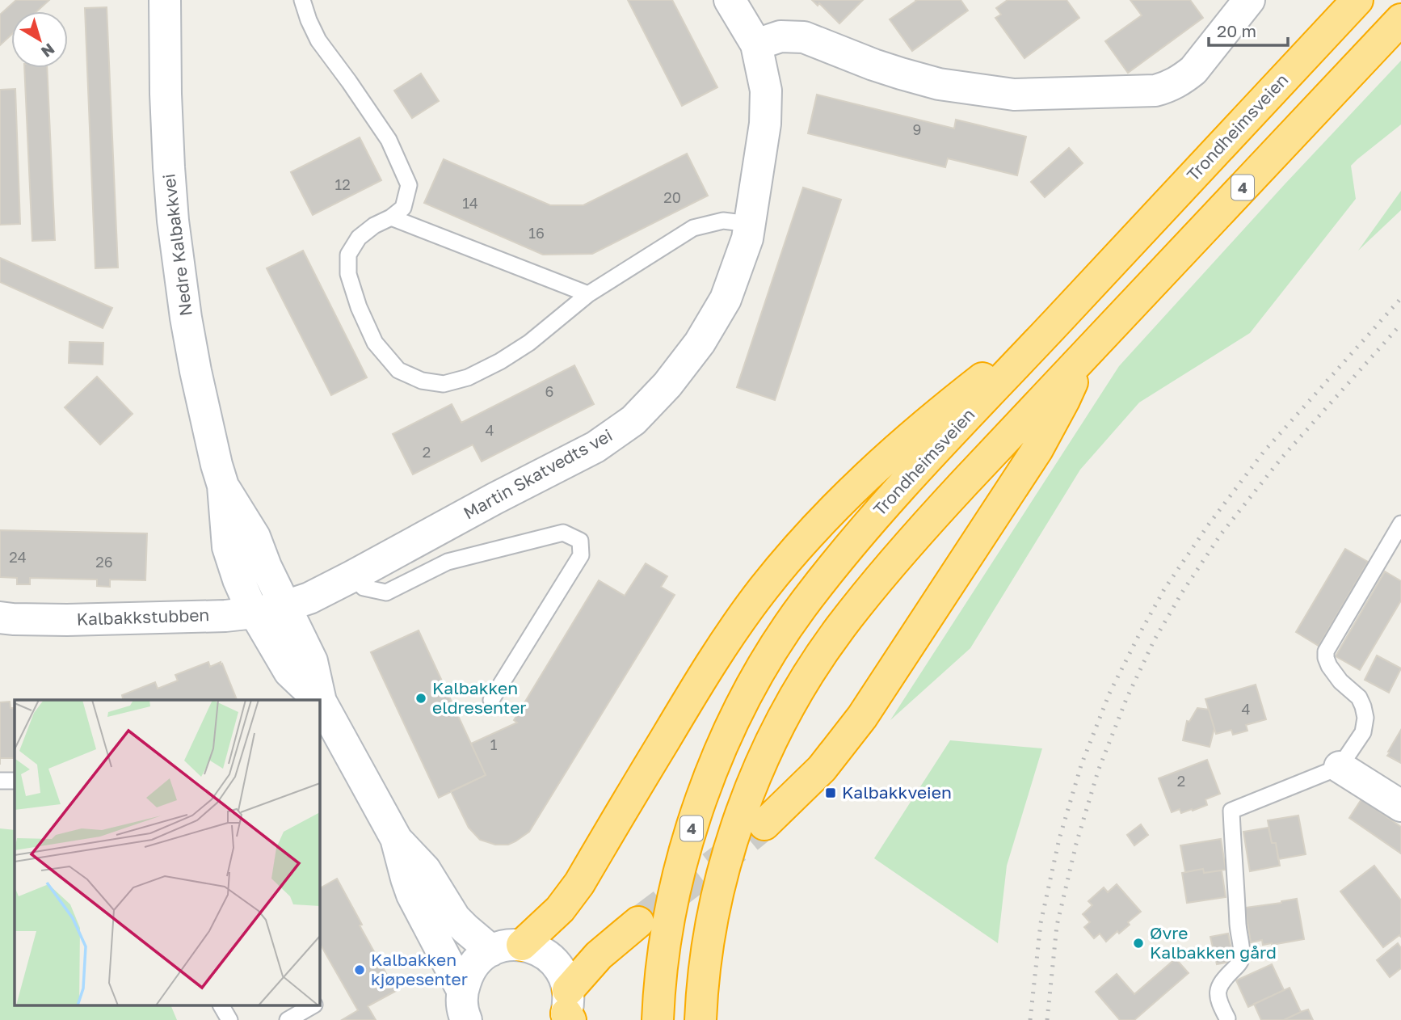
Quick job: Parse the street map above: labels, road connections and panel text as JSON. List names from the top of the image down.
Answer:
{
  "streets": {
    "highway": ["Trondheimsveien", "4"],
    "street": ["Nedre Kalbakkvei", "Martin Skatvedts vei", "Kalbakkstubben"]
  },
  "crossings": [
    ["Nedre Kalbakkvei", "Martin Skatvedts vei"],
    ["Nedre Kalbakkvei", "Kalbakkstubben"],
    ["Martin Skatvedts vei", "Kalbakkstubben"]
  ],
  "places": {
    "other": ["Kalbakken eldresenter", "Øvre Kalbakken gård", "Kalbakken kjøpesenter"],
    "transit": ["Kalbakkveien"]
  },
  "house_numbers": [
    "9",
    "12",
    "20",
    "14",
    "16",
    "6",
    "4",
    "2",
    "24",
    "26",
    "4",
    "1",
    "2"
  ],
  "scale_bar": "20 m",
  "north": "bottom right"
}
